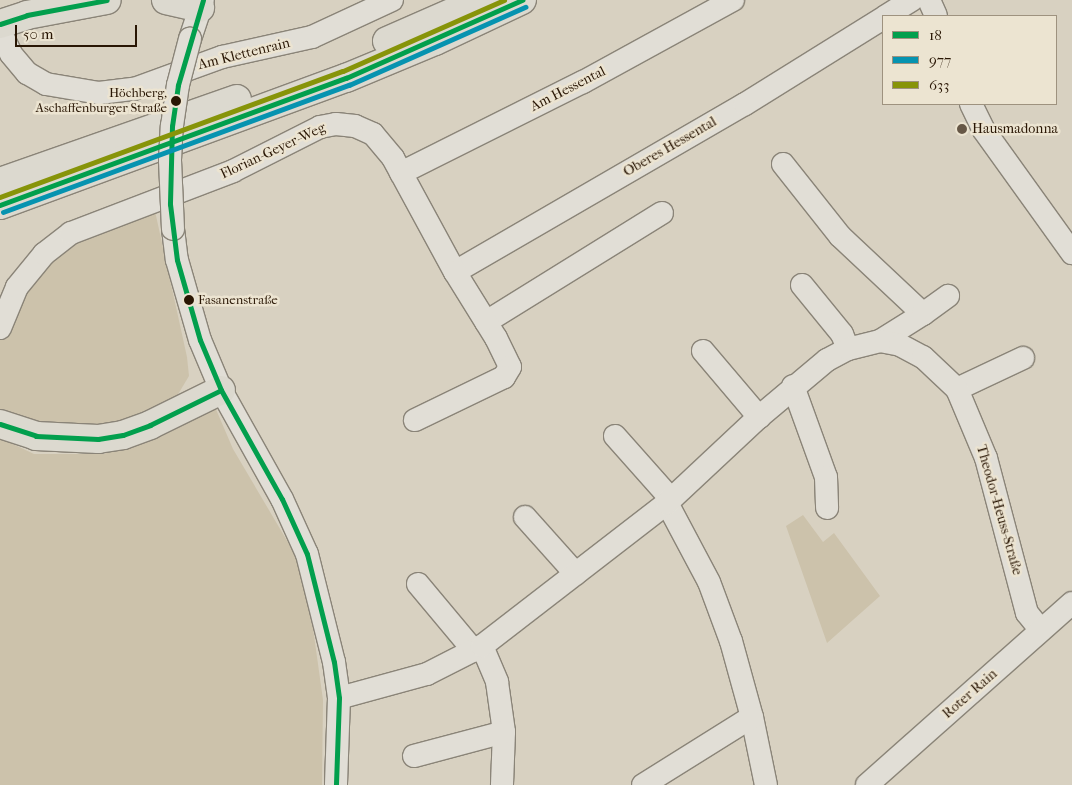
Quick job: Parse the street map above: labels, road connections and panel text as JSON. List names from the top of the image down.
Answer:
{
  "streets": {
    "street": [
      "Am Klettenrain",
      "Am Hessental",
      "Oberes Hessental",
      "Florian-Geyer-Weg",
      "Theodor-Heuss-Straße",
      "Roter Rain"
    ]
  },
  "crossings": [
    ["Am Hessental", "Florian-Geyer-Weg"],
    ["Oberes Hessental", "Florian-Geyer-Weg"],
    ["Theodor-Heuss-Straße", "Roter Rain"]
  ],
  "places": ["Höchberg, Aschaffenburger Straße", "Hausmadonna", "Fasanenstraße"],
  "lines": ["transit line 18", "transit line 633", "transit line 977"],
  "legend": ["18", "977", "633"],
  "scale_bar": "50 m"
}
